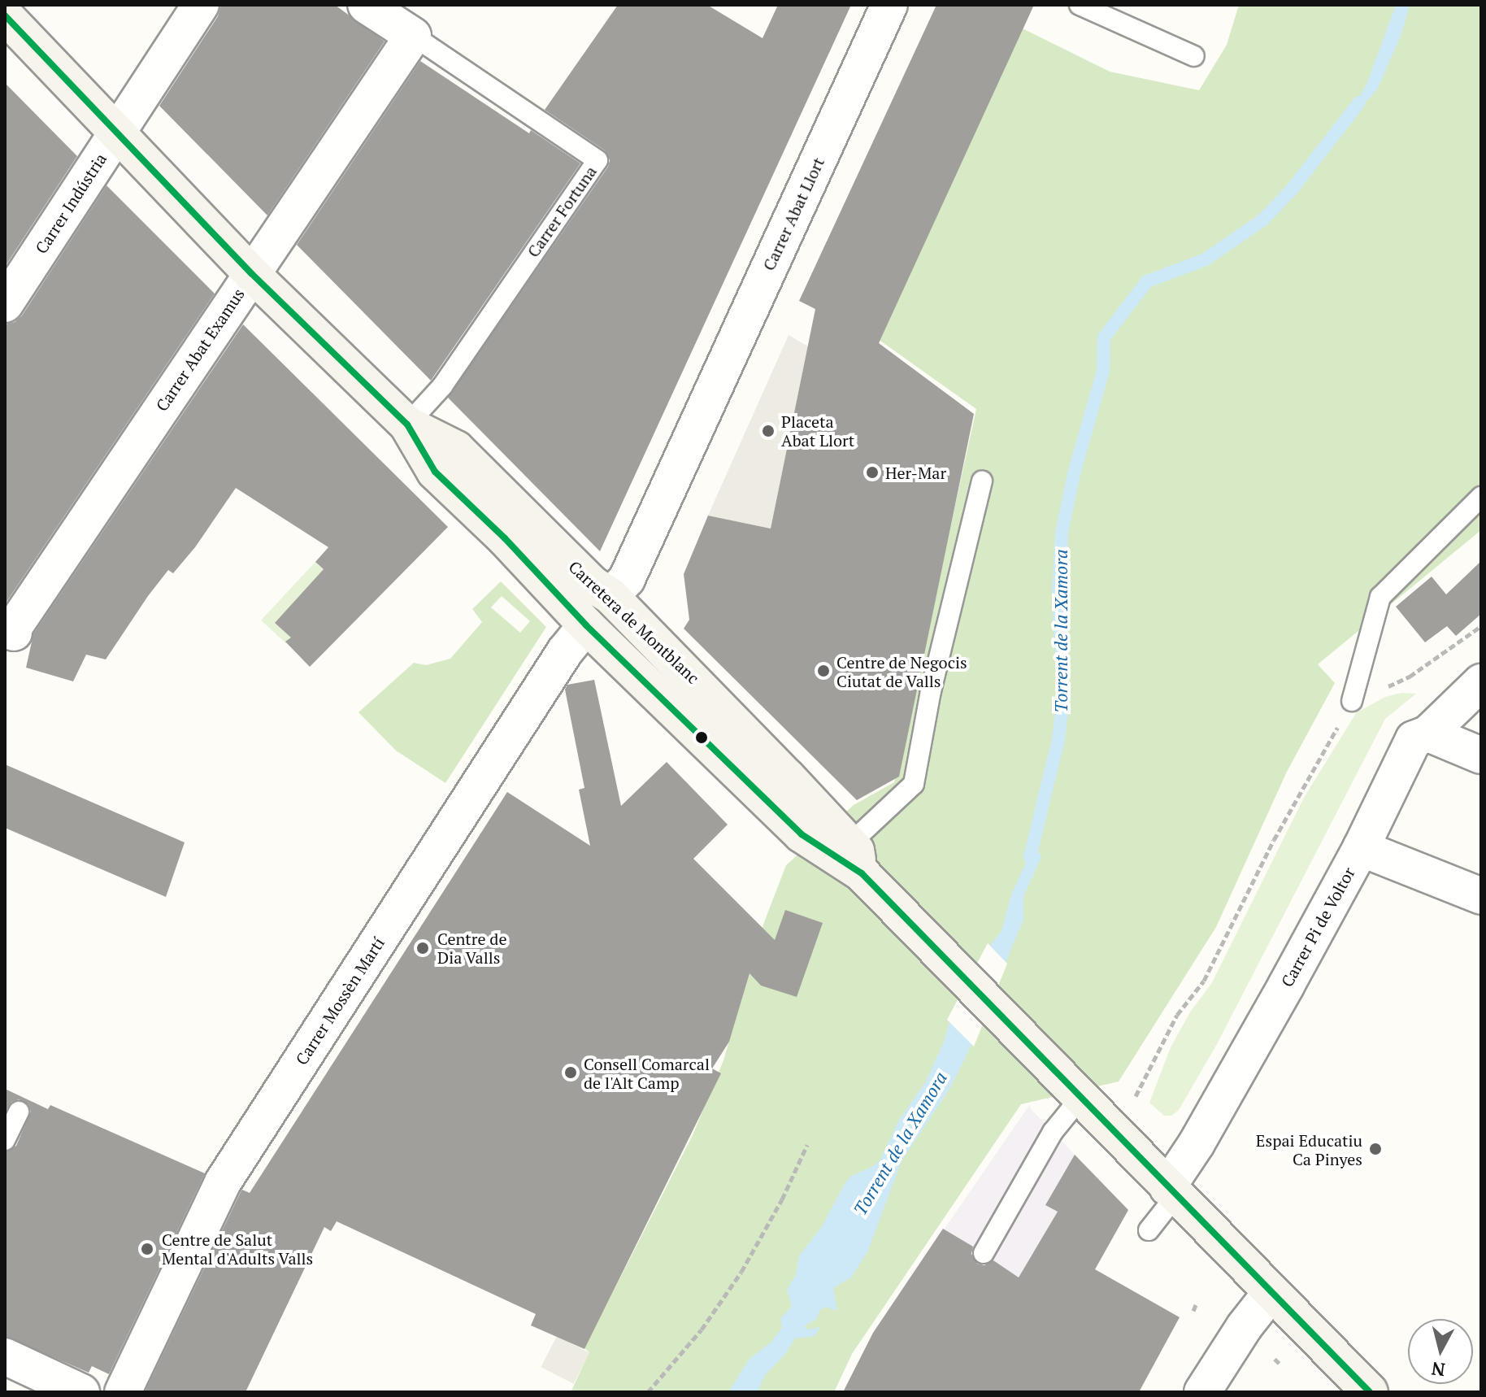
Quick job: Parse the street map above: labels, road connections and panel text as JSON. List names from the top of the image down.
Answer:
{
  "streets": {
    "main road": ["Carretera de Montblanc"],
    "street": [
      "Carrer Indústria",
      "Carrer Fortuna",
      "Carrer Abat Llort",
      "Carrer Abat Examus",
      "Carrer Pi de Voltor",
      "Carrer Mossèn Martí"
    ]
  },
  "crossings": [
    ["Carrer Indústria", "Carretera de Montblanc"],
    ["Carrer Fortuna", "Carrer Abat Examus"],
    ["Carrer Fortuna", "Carretera de Montblanc"],
    ["Carrer Abat Llort", "Carretera de Montblanc"],
    ["Carrer Abat Examus", "Carretera de Montblanc"],
    ["Carretera de Montblanc", "Carrer Pi de Voltor"],
    ["Carretera de Montblanc", "Carrer Mossèn Martí"]
  ],
  "water": ["Torrent de la Xamora"],
  "places": [
    "Placeta Abat Llort",
    "Her-Mar",
    "Centre de Negocis Ciutat de Valls",
    "Centre de Dia Valls",
    "Consell Comarcal de l'Alt Camp",
    "Espai Educatiu Ca Pinyes",
    "Centre de Salut Mental d'Adults Valls"
  ],
  "north": "bottom"
}
